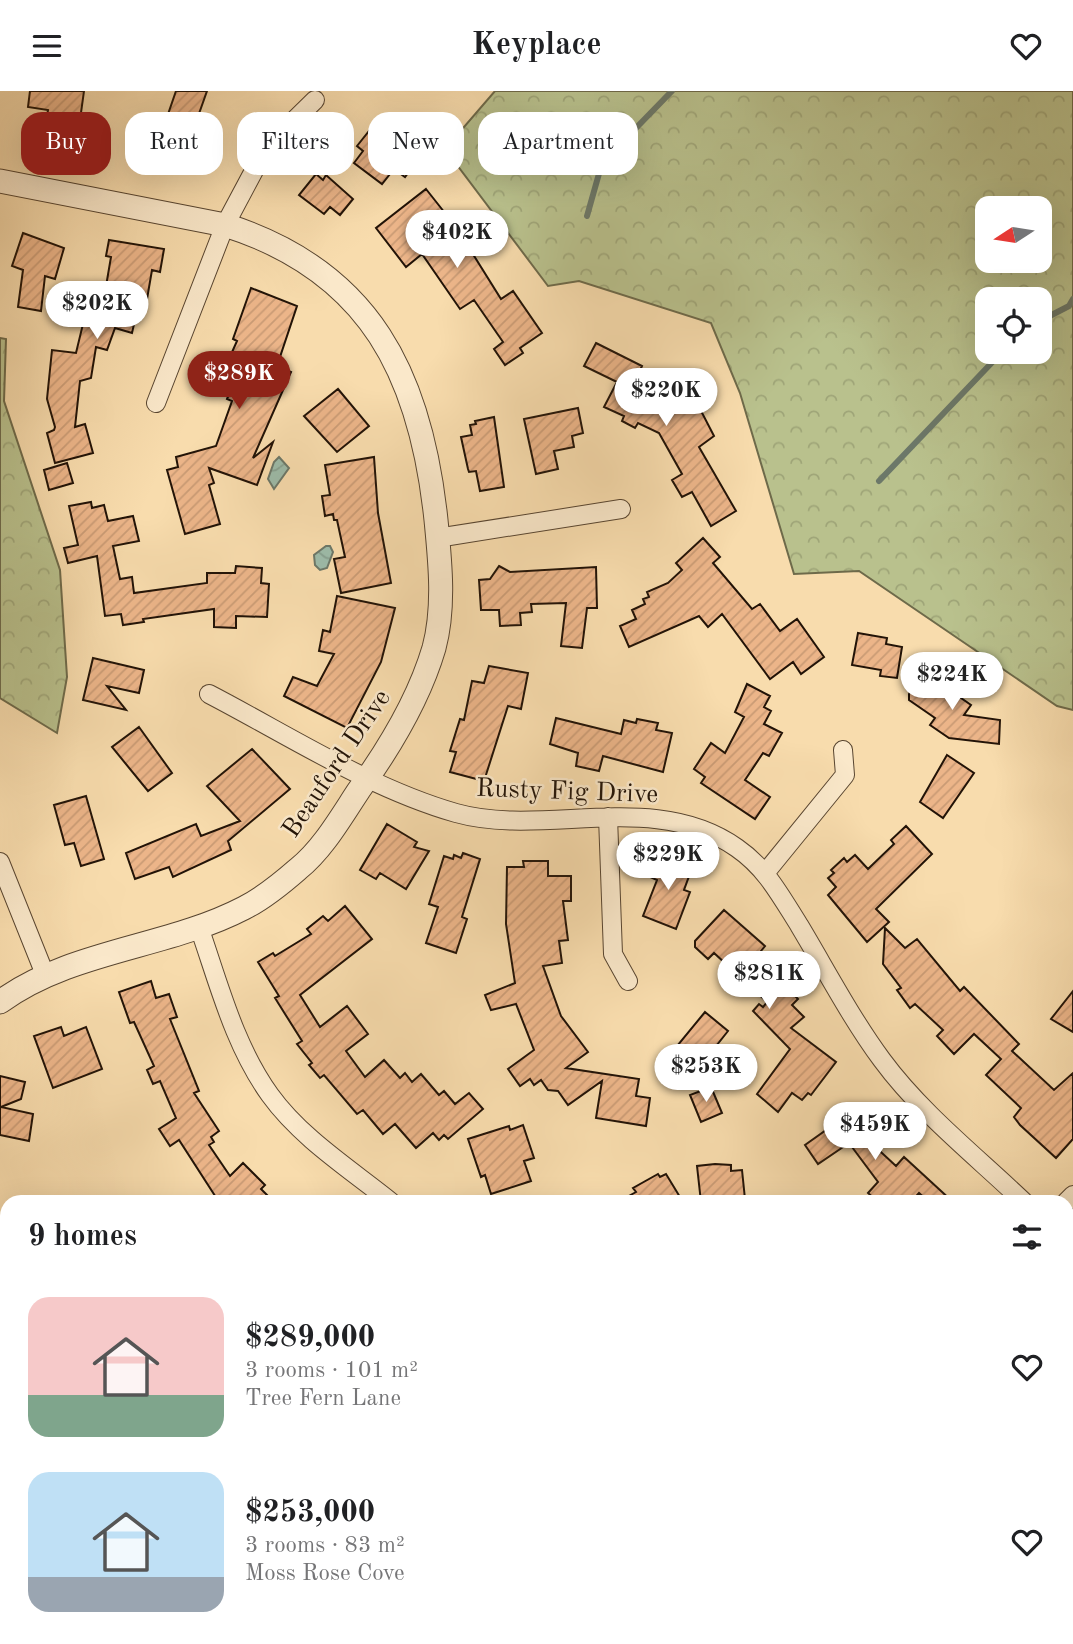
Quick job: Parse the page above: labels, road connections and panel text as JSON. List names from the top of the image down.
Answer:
{
  "streets": {
    "street": ["Beauford Drive", "Rusty Fig Drive"]
  },
  "crossings": [
    ["Beauford Drive", "Rusty Fig Drive"]
  ],
  "north": "left",
  "page": {
    "header": "Keyplace",
    "chip": [
      "Buy",
      "Rent",
      "Filters",
      "New",
      "Apartment"
    ],
    "price": [
      "$402K",
      "$202K",
      "$289K",
      "$220K",
      "$224K",
      "$229K",
      "$281K",
      "$253K",
      "$459K"
    ],
    "heading": "9 homes",
    "list": [
      {
        "name": "$289,000",
        "note": "3 rooms · 101 m² · Tree Fern Lane"
      },
      {
        "name": "$253,000",
        "note": "3 rooms · 83 m² · Moss Rose Cove"
      }
    ]
  }
}
